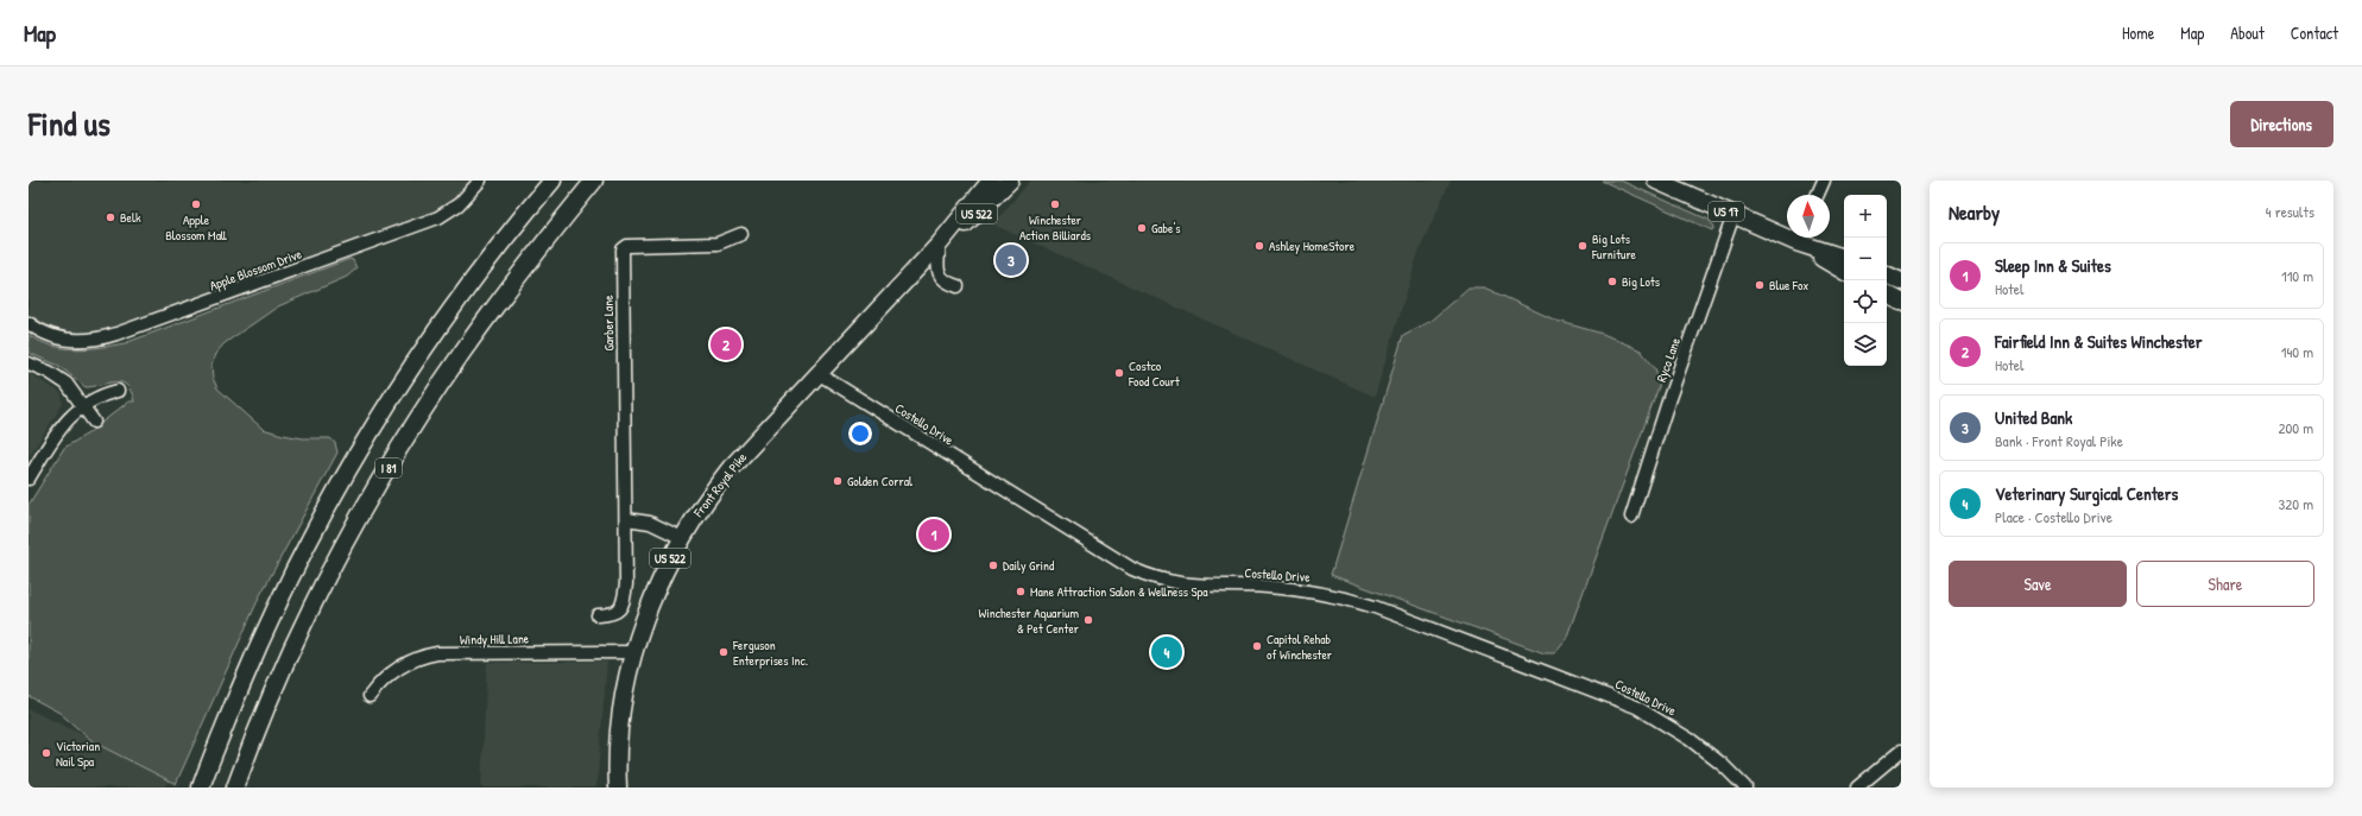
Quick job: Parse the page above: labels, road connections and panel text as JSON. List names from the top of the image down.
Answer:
{
  "streets": {
    "highway": [
      "US 17",
      "US 522",
      "I 81",
      "Front Royal Pike"
    ],
    "street": [
      "Apple Blossom Drive",
      "Garber Lane",
      "Ryco Lane",
      "Costello Drive",
      "Windy Hill Lane"
    ]
  },
  "crossings": [
    ["US 17", "Ryco Lane"],
    ["Costello Drive", "Front Royal Pike"],
    ["Front Royal Pike", "Windy Hill Lane"]
  ],
  "places": [
    "Apple Blossom Mall",
    "Winchester Action Billiards",
    "Belk",
    "Gabe's",
    "Ashley HomeStore",
    "Big Lots Furniture",
    "Big Lots",
    "Blue Fox",
    "Costco Food Court",
    "Golden Corral",
    "Daily Grind",
    "Mane Attraction Salon & Wellness Spa",
    "Winchester Aquarium & Pet Center",
    "Capitol Rehab of Winchester",
    "Ferguson Enterprises Inc.",
    "Victorian Nail Spa"
  ],
  "north": "top",
  "page": {
    "header": "Map",
    "nav": [
      "Home",
      "Map",
      "About",
      "Contact"
    ],
    "title": "Find us",
    "buttons": [
      "Directions",
      ["Save", "Share"]
    ],
    "heading": ["Nearby", "4 results"],
    "map_buttons": ["+", "−"],
    "pins": [
      "3",
      "2",
      "1",
      "4"
    ],
    "list": [
      {
        "mark": "1",
        "name": "Sleep Inn & Suites",
        "note": "Hotel",
        "value": "110 m"
      },
      {
        "mark": "2",
        "name": "Fairfield Inn & Suites Winchester",
        "note": "Hotel",
        "value": "140 m"
      },
      {
        "mark": "3",
        "name": "United Bank",
        "note": "Bank · Front Royal Pike",
        "value": "200 m"
      },
      {
        "mark": "4",
        "name": "Veterinary Surgical Centers",
        "note": "Place · Costello Drive",
        "value": "320 m"
      }
    ]
  }
}
